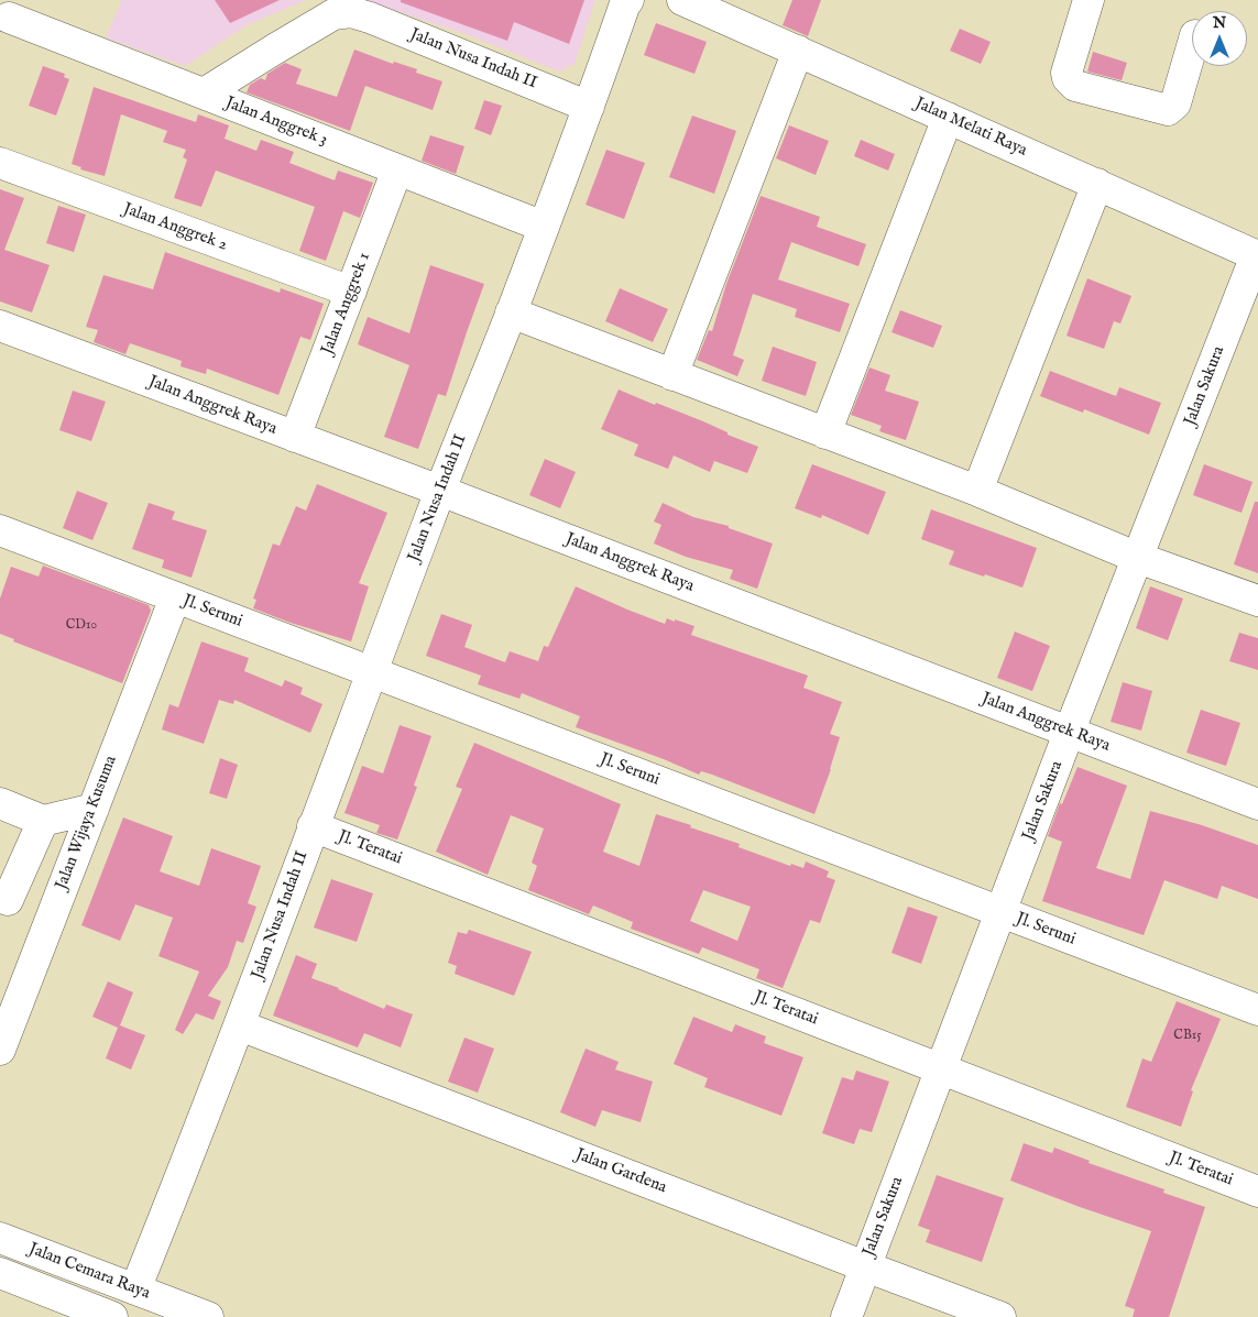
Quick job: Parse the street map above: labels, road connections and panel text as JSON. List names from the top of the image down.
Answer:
{
  "streets": {
    "street": [
      "Jalan Nusa Indah II",
      "Jalan Anggrek 3",
      "Jalan Melati Raya",
      "Jalan Anggrek 2",
      "Jalan Anggrek 1",
      "Jalan Sakura",
      "Jalan Anggrek Raya",
      "Jl. Seruni",
      "Jalan Wijaya Kusuma",
      "Jl. Teratai",
      "Jalan Gardena",
      "Jalan Cemara Raya"
    ]
  },
  "crossings": [
    ["Jalan Nusa Indah II", "Jalan Anggrek 3"],
    ["Jalan Nusa Indah II", "Jalan Anggrek Raya"],
    ["Jalan Nusa Indah II", "Jl. Seruni"],
    ["Jalan Nusa Indah II", "Jl. Teratai"],
    ["Jalan Nusa Indah II", "Jalan Gardena"],
    ["Jalan Nusa Indah II", "Jalan Cemara Raya"],
    ["Jalan Anggrek 3", "Jalan Anggrek 1"],
    ["Jalan Melati Raya", "Jalan Sakura"],
    ["Jalan Anggrek 2", "Jalan Anggrek 1"],
    ["Jalan Anggrek 1", "Jalan Anggrek Raya"],
    ["Jalan Sakura", "Jalan Anggrek Raya"],
    ["Jalan Sakura", "Jl. Seruni"],
    ["Jalan Sakura", "Jl. Teratai"],
    ["Jalan Sakura", "Jalan Gardena"],
    ["Jl. Seruni", "Jalan Wijaya Kusuma"]
  ],
  "house_numbers": ["CD10", "CB15"],
  "north": "top"
}
